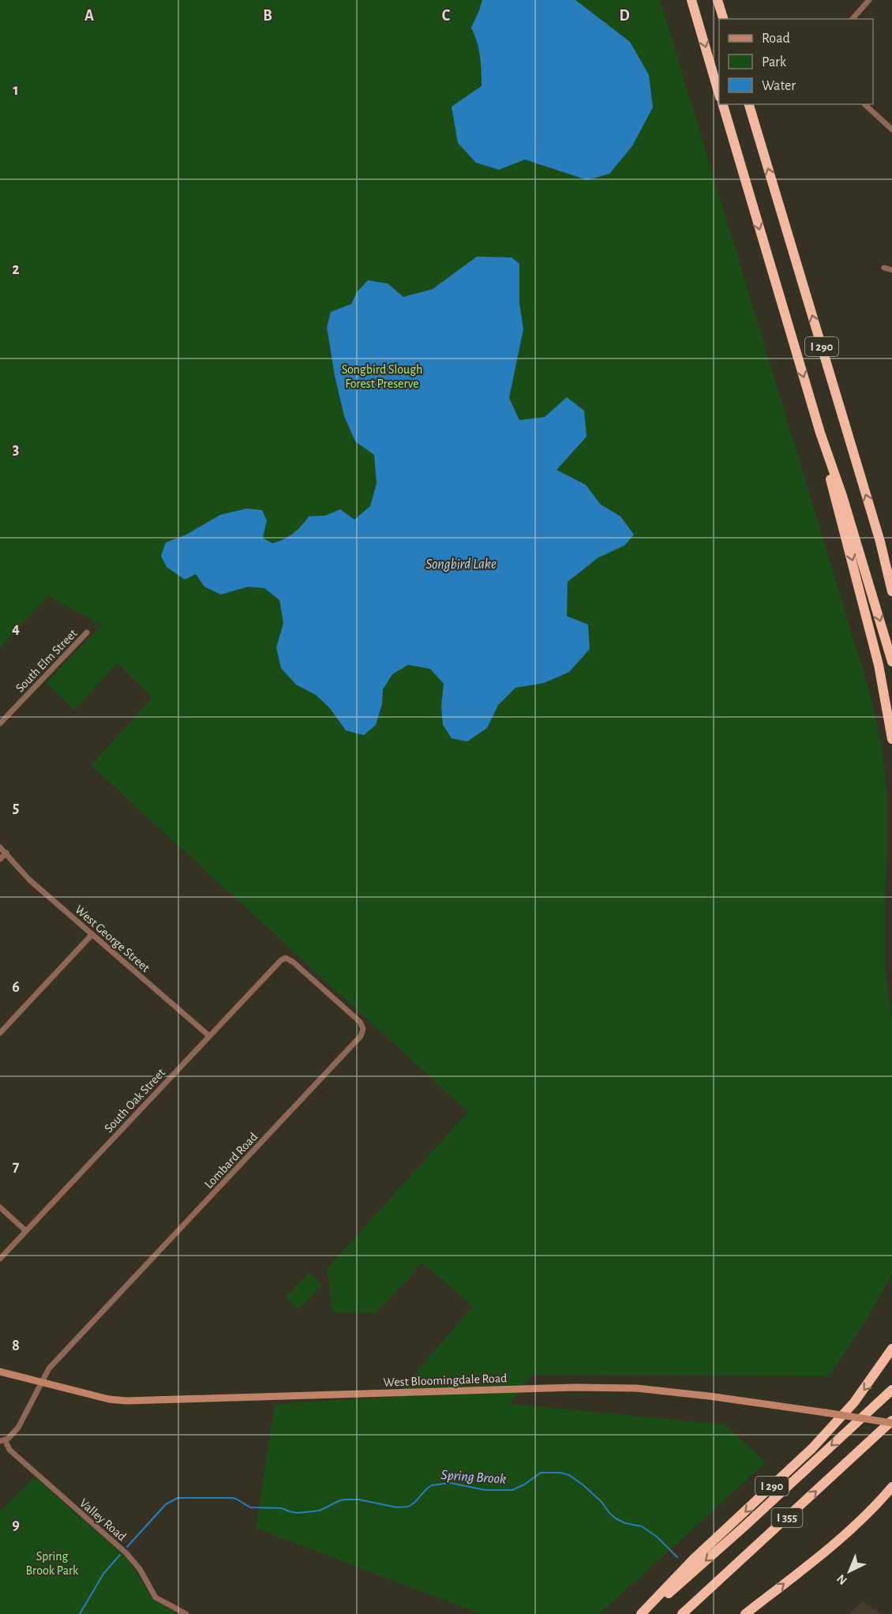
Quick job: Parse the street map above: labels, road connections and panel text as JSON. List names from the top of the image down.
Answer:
{
  "streets": {
    "highway": ["I 290", "I 355"],
    "street": [
      "South Elm Street",
      "West George Street",
      "South Oak Street",
      "Lombard Road",
      "West Bloomingdale Road",
      "Valley Road"
    ]
  },
  "crossings": [
    ["West George Street", "South Oak Street"],
    ["South Oak Street", "Lombard Road"],
    ["Lombard Road", "West Bloomingdale Road"],
    ["West Bloomingdale Road", "I 355"]
  ],
  "water": ["Songbird Lake", "Spring Brook"],
  "parks": ["Songbird Slough Forest Preserve", "Spring Brook Park"],
  "legend": ["Road", "Park", "Water"],
  "north": "bottom left",
  "grid": {
    "columns": [
      "A",
      "B",
      "C",
      "D"
    ],
    "rows": [
      "1",
      "2",
      "3",
      "4",
      "5",
      "6",
      "7",
      "8",
      "9"
    ]
  }
}
